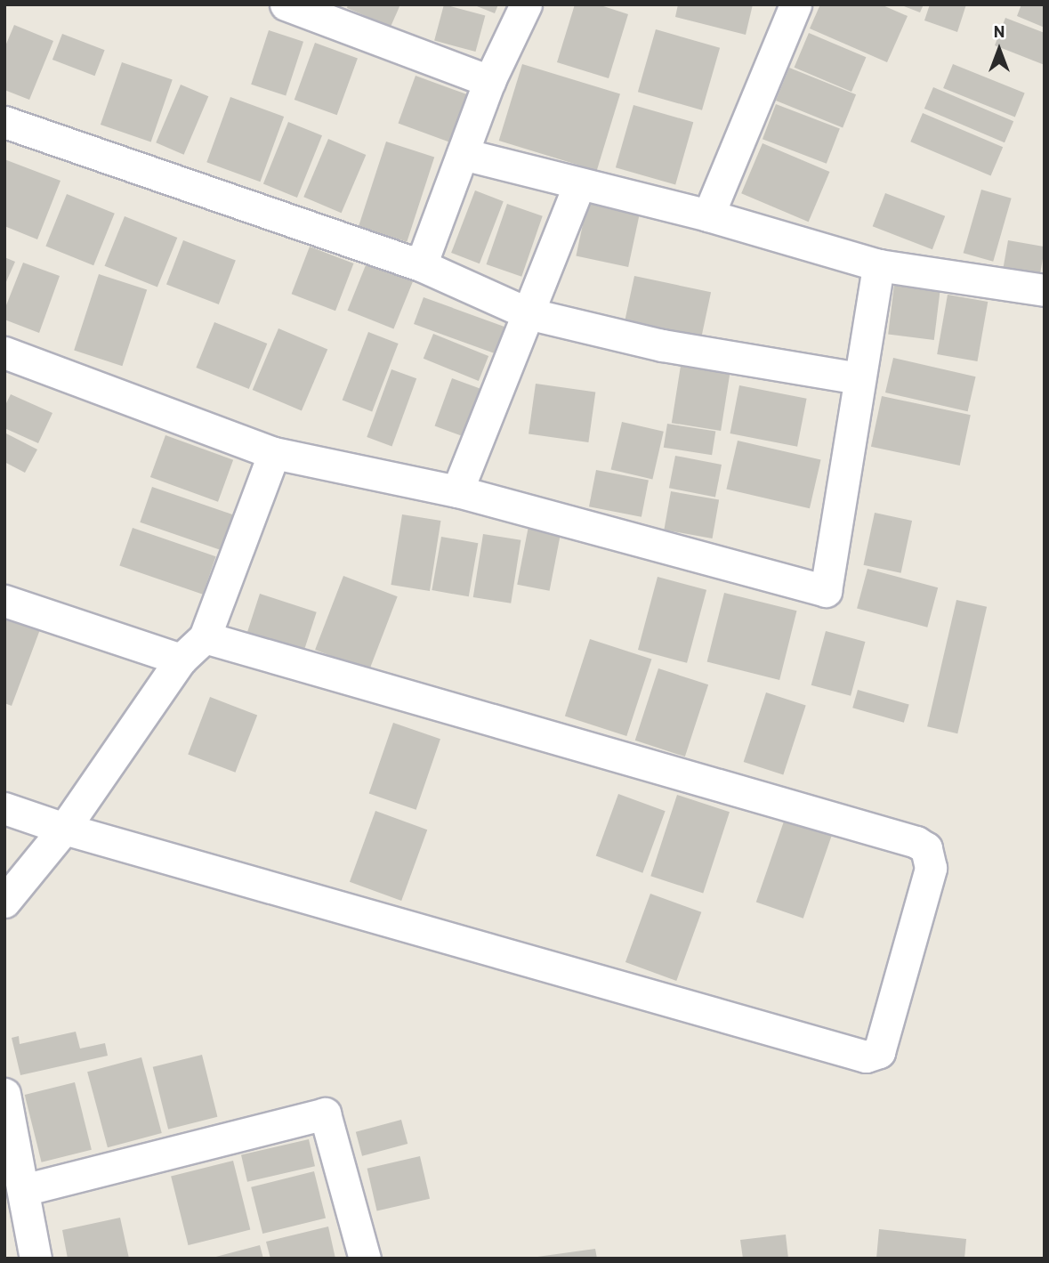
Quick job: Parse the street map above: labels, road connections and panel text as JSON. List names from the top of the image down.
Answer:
{
  "north": "top"
}
